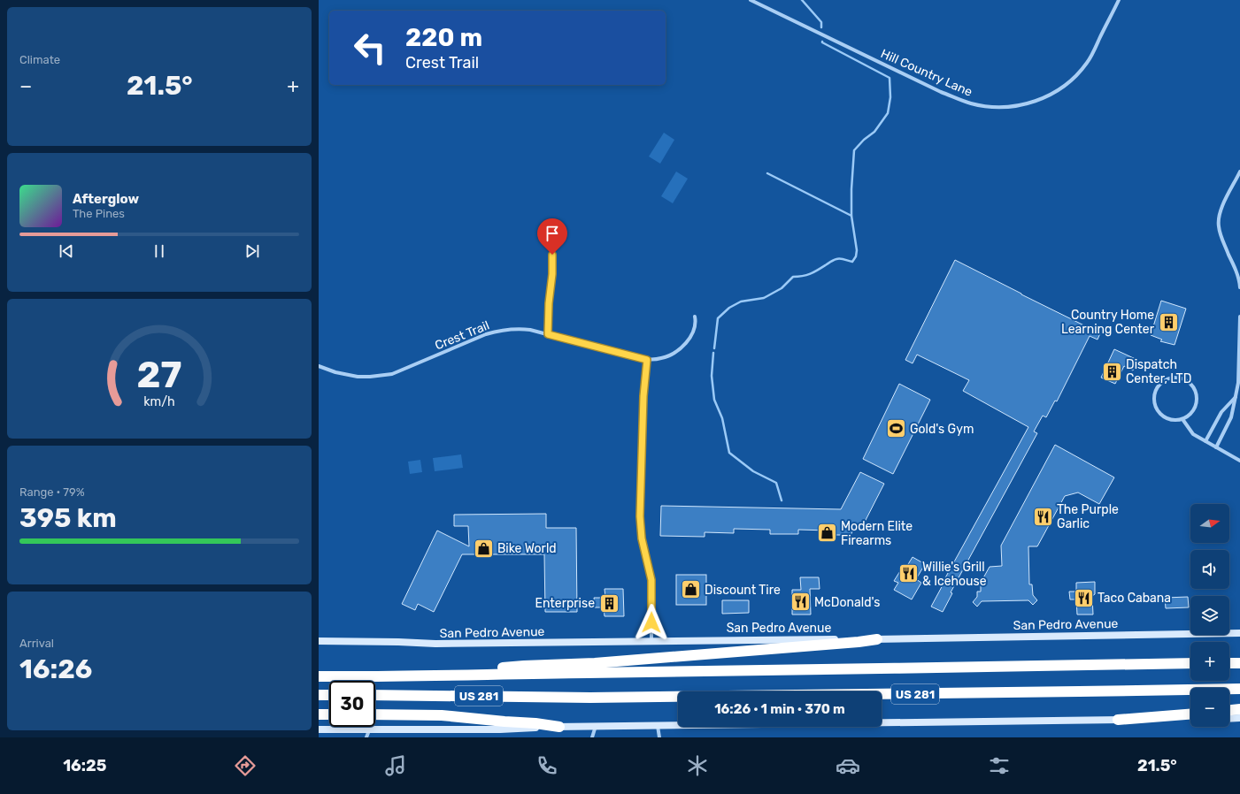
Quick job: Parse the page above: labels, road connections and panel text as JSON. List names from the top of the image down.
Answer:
{
  "streets": {
    "highway": ["US 281"],
    "main road": ["San Pedro Avenue"],
    "street": ["Hill Country Lane", "Crest Trail"]
  },
  "places": {
    "building": ["Country Home Learning Center", "Dispatch Center, LTD", "Enterprise"],
    "sports": ["Gold's Gym"],
    "restaurant": [
      "The Purple Garlic",
      "Willie's Grill & Icehouse",
      "Taco Cabana",
      "McDonald's"
    ],
    "shop": ["Modern Elite Firearms", "Bike World", "Discount Tire"]
  },
  "north": "right",
  "page": {
    "tile": [
      "Climate",
      ["Range · 79%", "395 km"],
      ["Arrival", "16:26"]
    ],
    "turn": ["220 m", "Crest Trail"],
    "heat": ["−", "21.5°", "+"],
    "song": ["Afterglow", "The Pines"],
    "map_buttons": ["+", "−"],
    "limit": "30",
    "trip": "16:26 · 1 min · 370 m",
    "tabs": ["16:25", "21.5°"],
    "gauge": ["27", "km/h"]
  }
}
